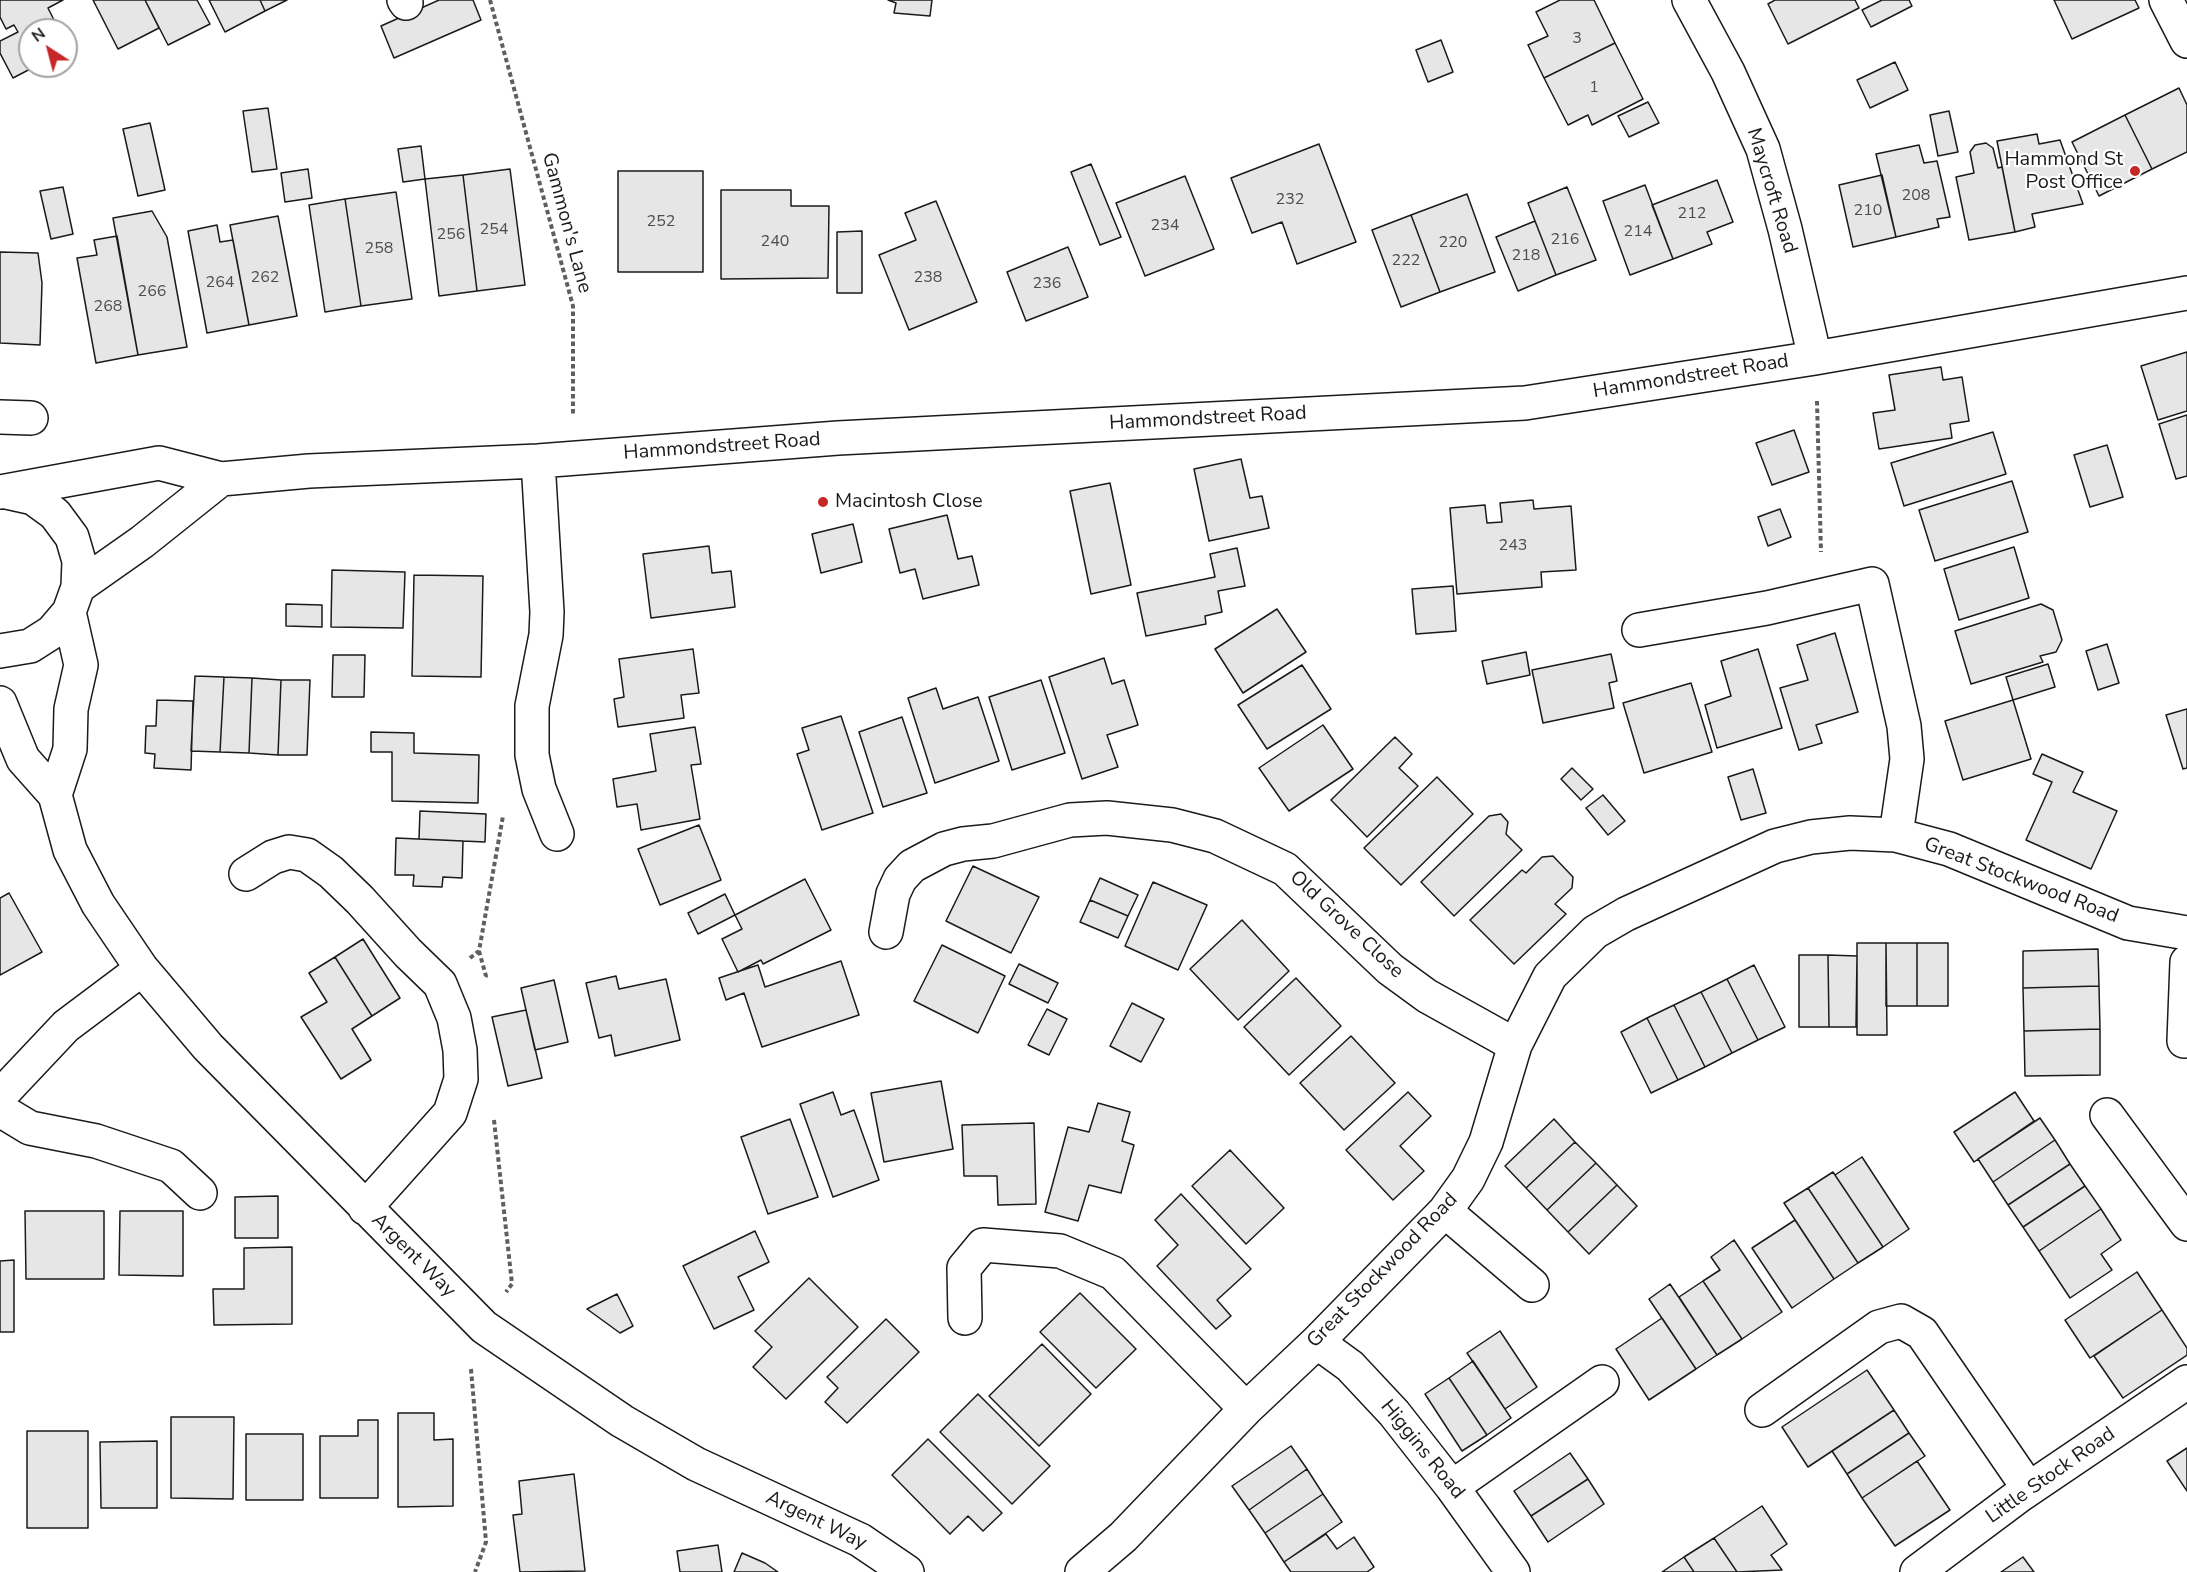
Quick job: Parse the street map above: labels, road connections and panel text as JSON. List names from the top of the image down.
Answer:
{
  "streets": {
    "street": [
      "Maycroft Road",
      "Hammondstreet Road",
      "Great Stockwood Road",
      "Old Grove Close",
      "Argent Way",
      "Higgins Road",
      "Little Stock Road"
    ],
    "path": ["Gammon's Lane"]
  },
  "crossings": [
    ["Maycroft Road", "Hammondstreet Road"],
    ["Gammon's Lane", "Hammondstreet Road"],
    ["Great Stockwood Road", "Old Grove Close"],
    ["Great Stockwood Road", "Higgins Road"]
  ],
  "places": ["Hammond St Post Office", "Macintosh Close"],
  "house_numbers": [
    "3",
    "1",
    "208",
    "232",
    "210",
    "212",
    "252",
    "234",
    "254",
    "214",
    "256",
    "216",
    "240",
    "220",
    "258",
    "218",
    "222",
    "262",
    "238",
    "264",
    "236",
    "266",
    "268",
    "243"
  ],
  "north": "top left"
}
